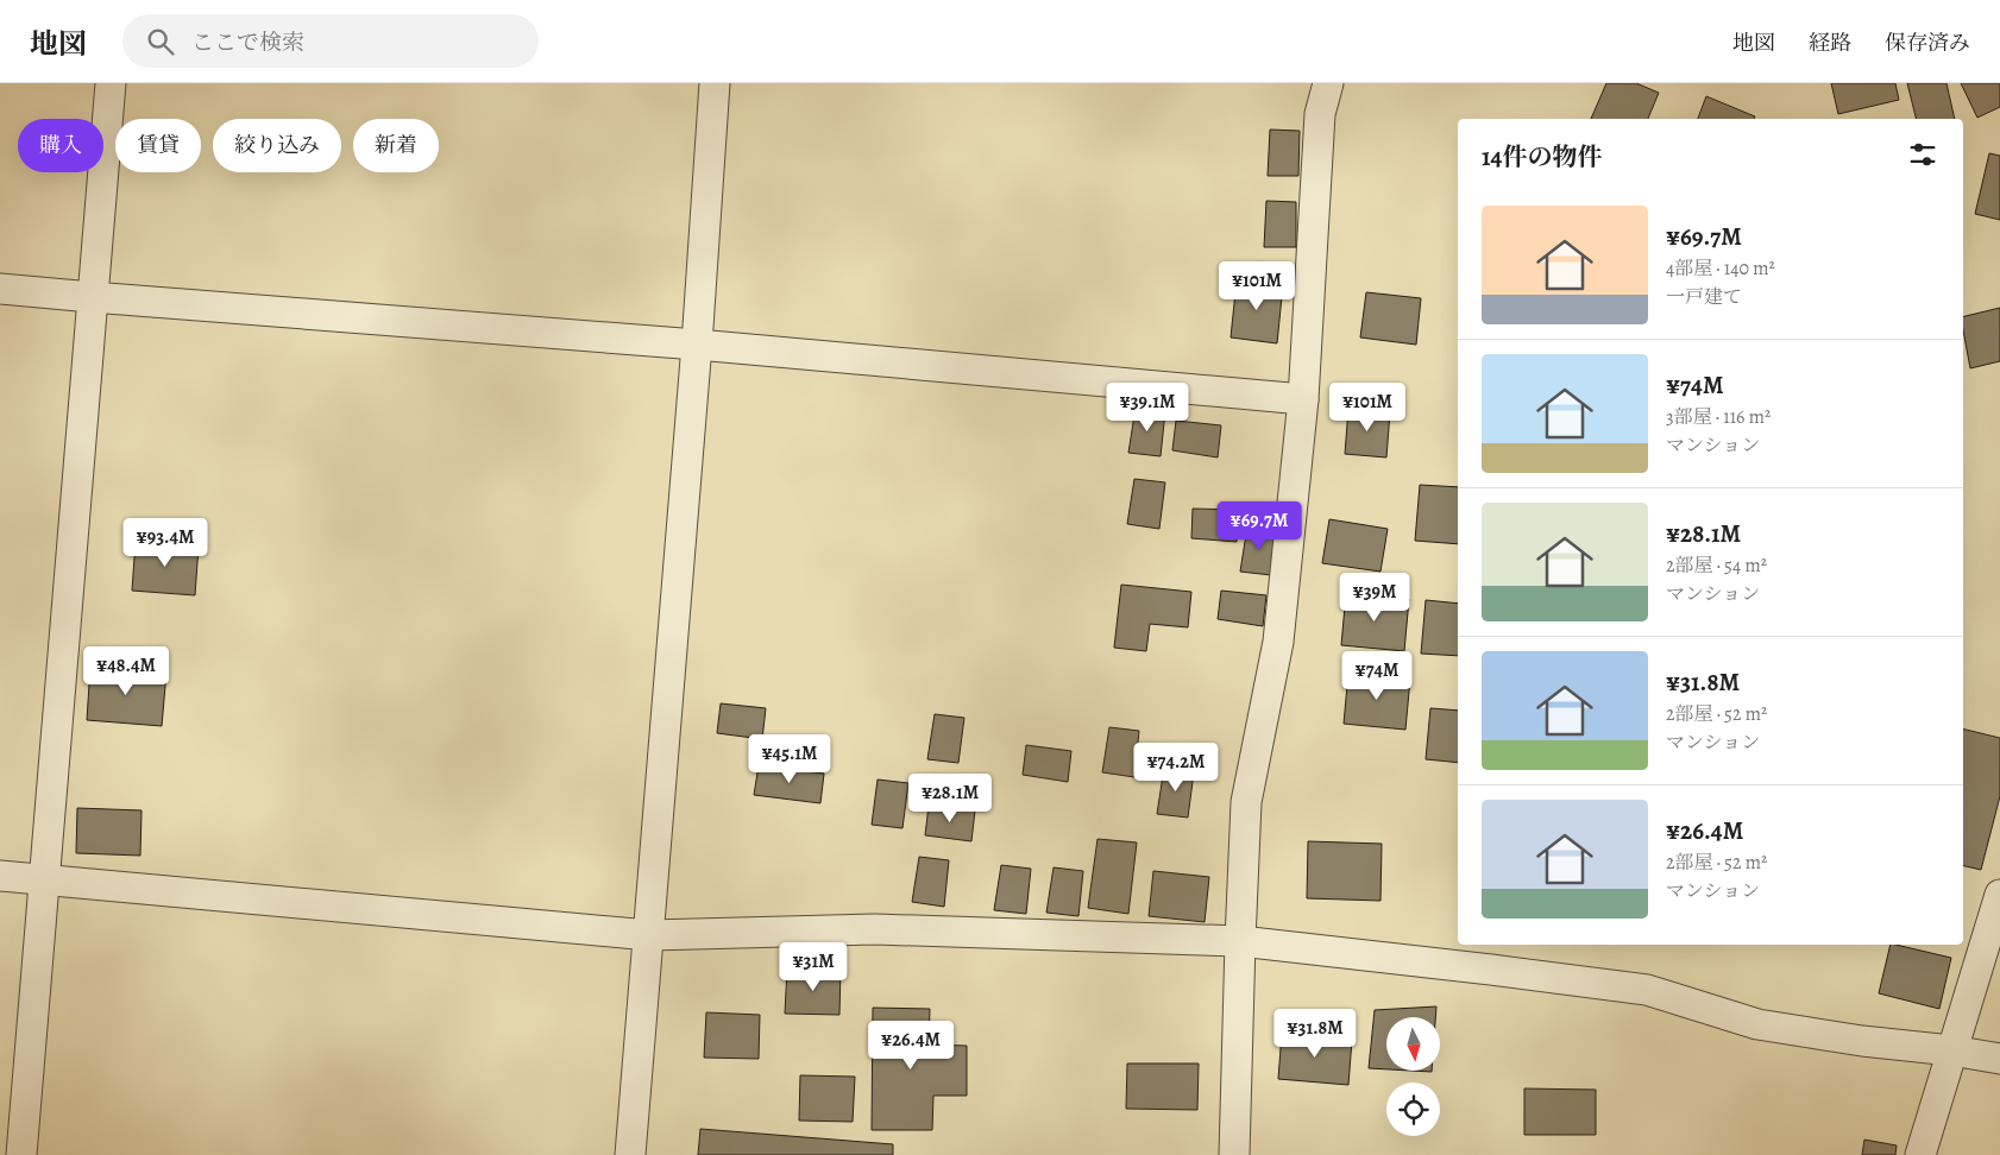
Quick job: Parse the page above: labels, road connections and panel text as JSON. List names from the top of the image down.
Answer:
{
  "north": "bottom",
  "page": {
    "header": "地図",
    "search": "ここで検索",
    "nav": ["地図", "経路", "保存済み"],
    "chip": [
      "購入",
      "賃貸",
      "絞り込み",
      "新着"
    ],
    "heading": "14件の物件",
    "list": [
      {
        "name": "¥69.7M",
        "note": "4部屋 · 140 m² · 一戸建て"
      },
      {
        "name": "¥74M",
        "note": "3部屋 · 116 m² · マンション"
      },
      {
        "name": "¥28.1M",
        "note": "2部屋 · 54 m² · マンション"
      },
      {
        "name": "¥31.8M",
        "note": "2部屋 · 52 m² · マンション"
      },
      {
        "name": "¥26.4M",
        "note": "2部屋 · 52 m² · マンション"
      }
    ],
    "price": [
      "¥101M",
      "¥39.1M",
      "¥101M",
      "¥69.7M",
      "¥93.4M",
      "¥39M",
      "¥48.4M",
      "¥74M",
      "¥45.1M",
      "¥74.2M",
      "¥28.1M",
      "¥31M",
      "¥31.8M",
      "¥26.4M"
    ]
  }
}
